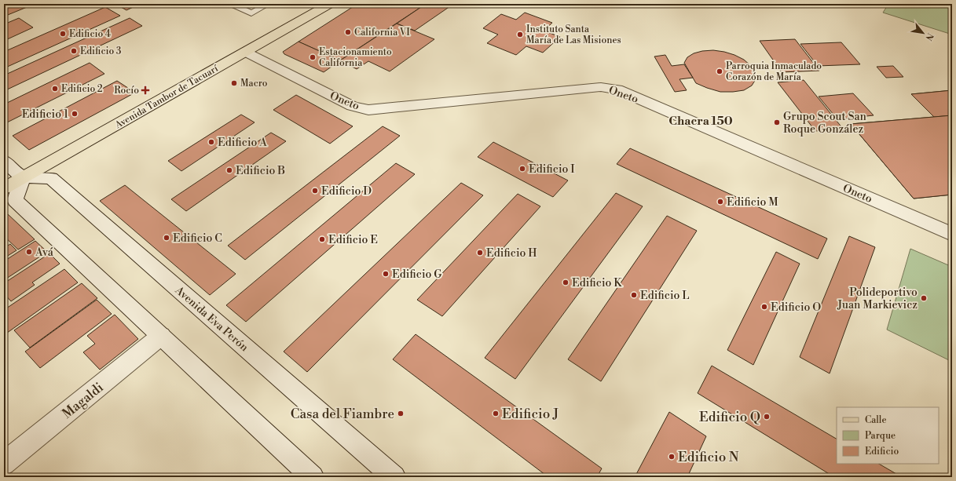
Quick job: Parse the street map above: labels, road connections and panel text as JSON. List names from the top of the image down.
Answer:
{
  "streets": {
    "main road": [
      "Oneto",
      "Avenida Tambor de Tacuarí",
      "Avenida Eva Perón",
      "Magaldi"
    ]
  },
  "crossings": [
    ["Oneto", "Avenida Tambor de Tacuarí"],
    ["Avenida Tambor de Tacuarí", "Avenida Eva Perón"]
  ],
  "districts": ["Chacra 150"],
  "places": {
    "other": [
      "California VI",
      "Edificio 4",
      "Instituto Santa María de Las Misiones",
      "Edificio 3",
      "Estacionamiento California",
      "Parroquia Inmaculado Corazón de María",
      "Macro",
      "Edificio 2",
      "Edificio 1",
      "Grupo Scout San Roque González",
      "Edificio A",
      "Edificio I",
      "Edificio B",
      "Edificio D",
      "Edificio M",
      "Edificio C",
      "Edificio E",
      "Avá",
      "Edificio H",
      "Edificio G",
      "Edificio K",
      "Edificio L",
      "Polideportivo Juan Markievicz",
      "Edificio O",
      "Casa del Fiambre",
      "Edificio J",
      "Edificio Q",
      "Edificio N"
    ],
    "health": ["Rocío"]
  },
  "legend": ["Calle", "Parque", "Edificio"],
  "north": "bottom right"
}
